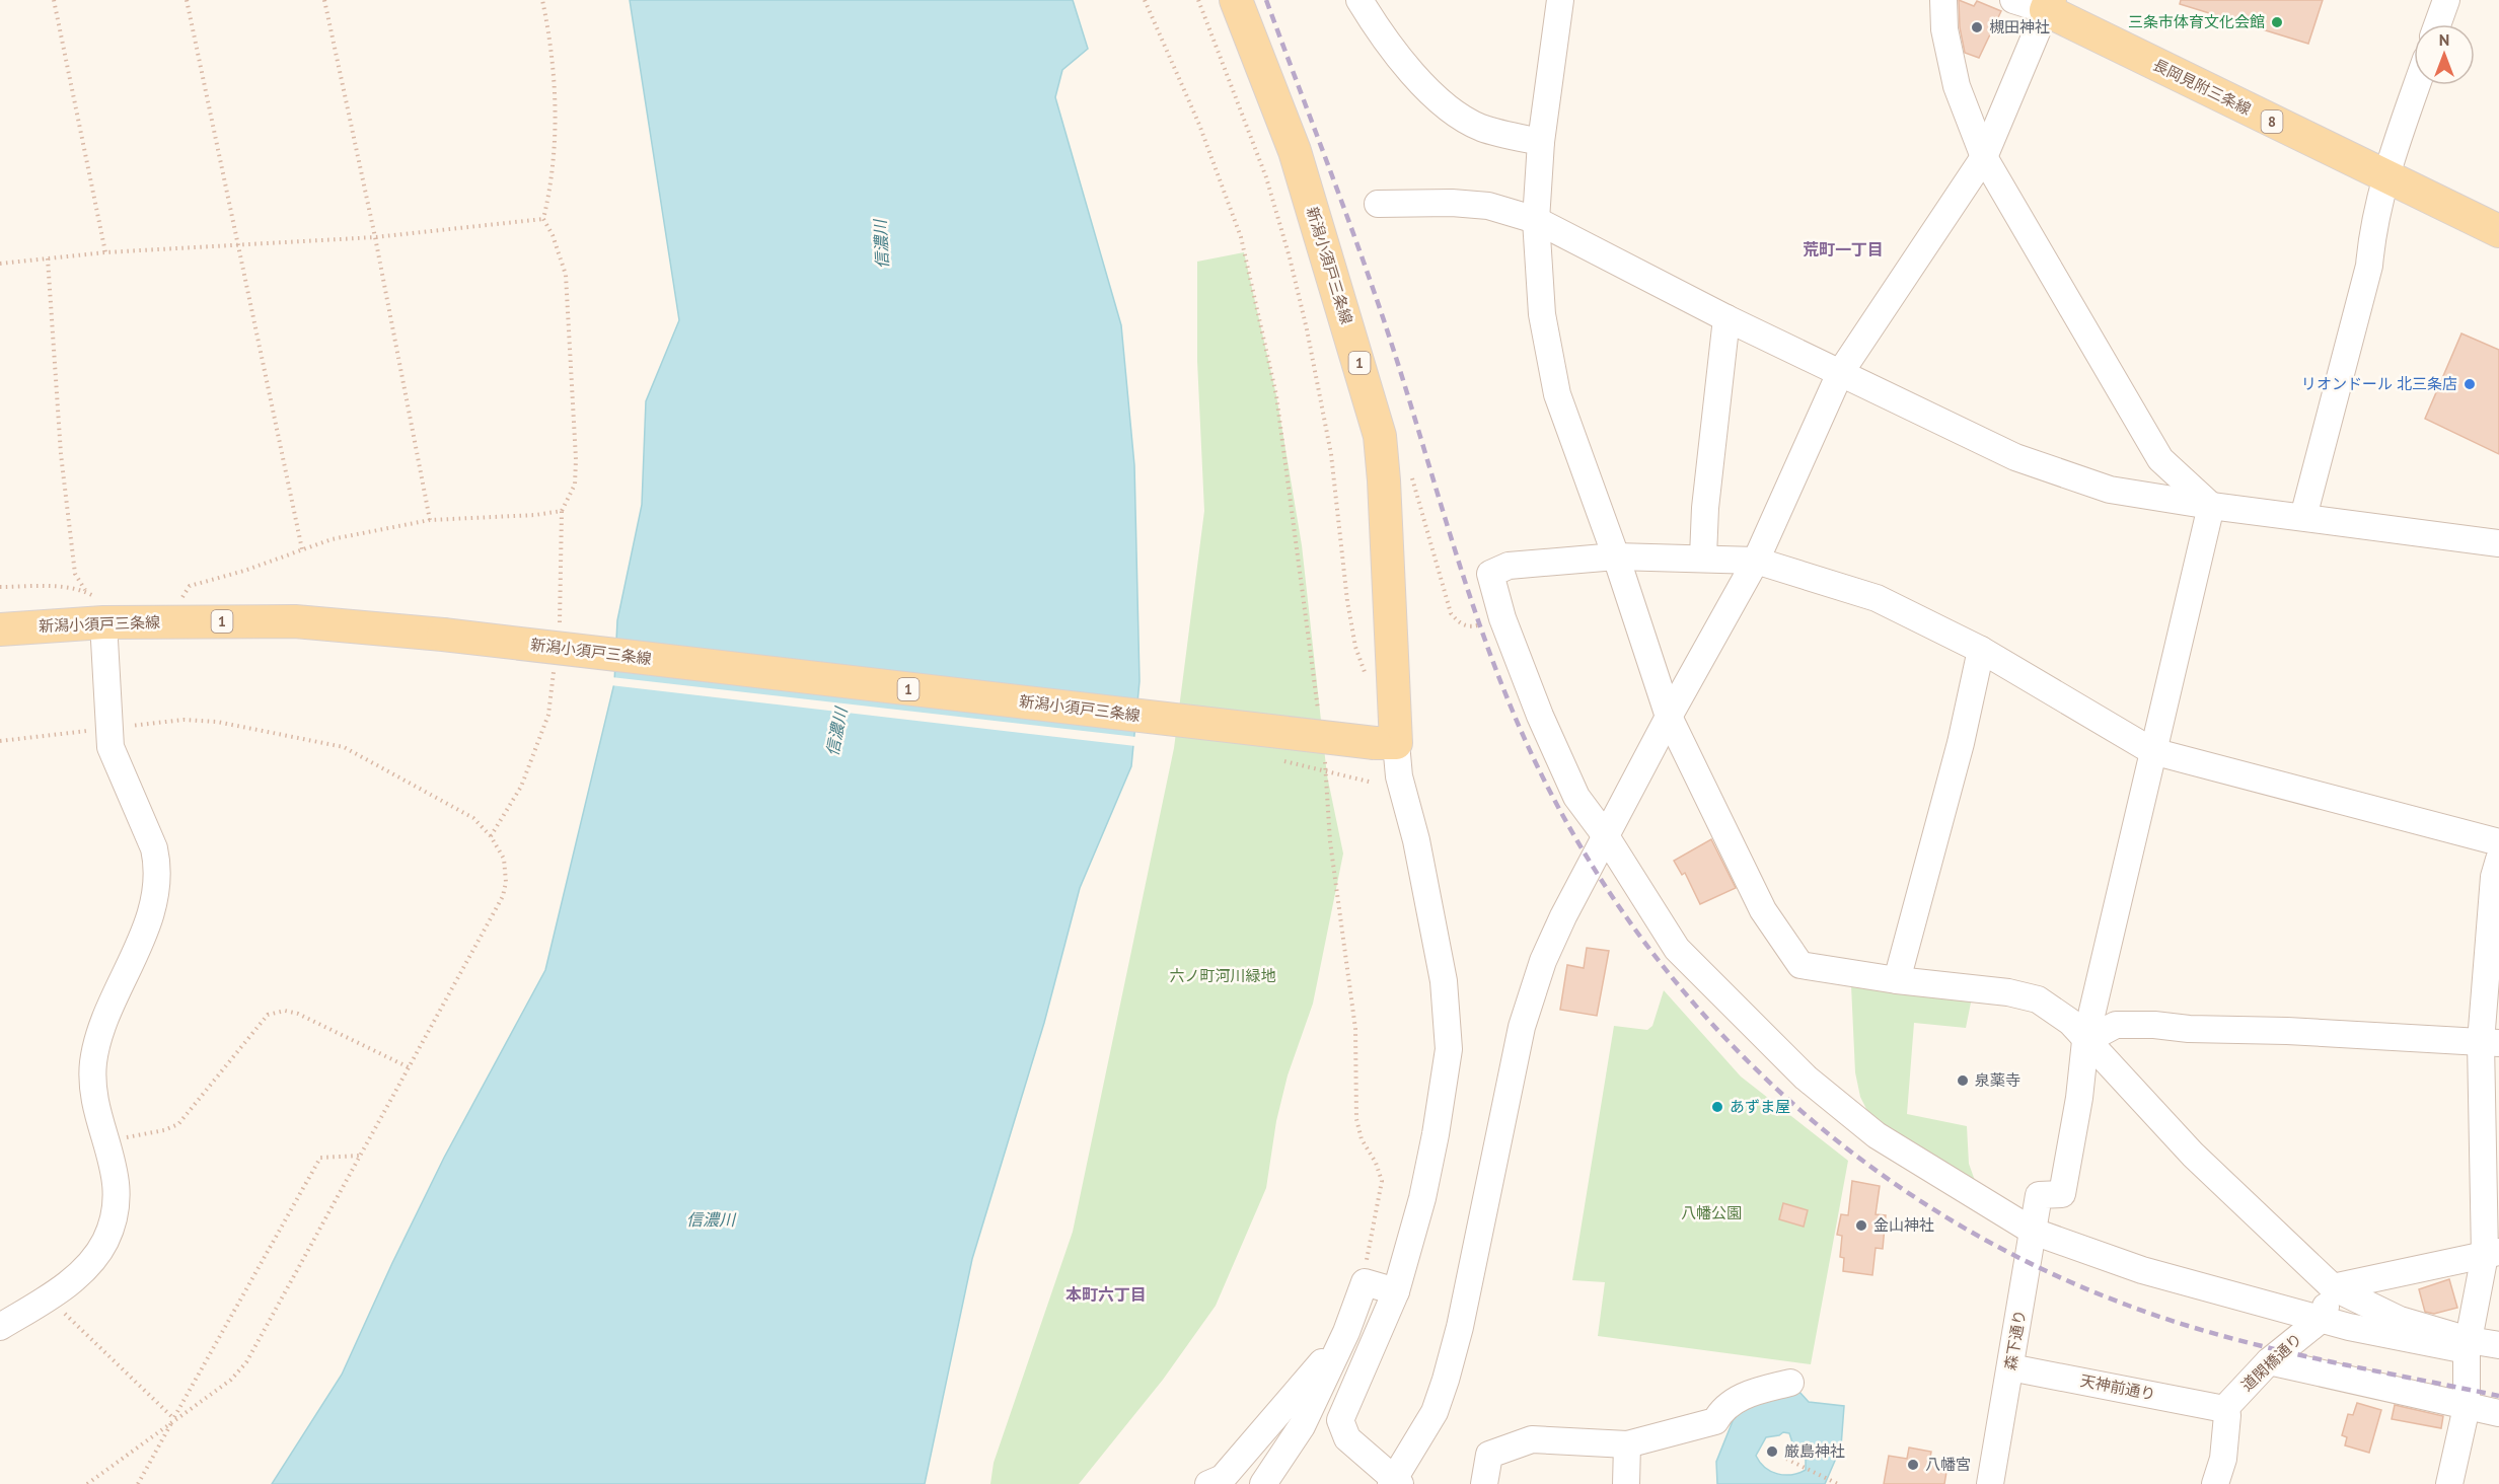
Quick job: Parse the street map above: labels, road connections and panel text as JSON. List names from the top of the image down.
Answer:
{
  "streets": {
    "main road": [
      "長岡見附三条線",
      "8",
      "新潟小須戸三条線",
      "1"
    ],
    "street": ["森下通り", "道閑橋通り", "天神前通り"]
  },
  "crossings": [
    ["森下通り", "天神前通り"],
    ["道閑橋通り", "天神前通り"]
  ],
  "districts": ["荒町一丁目", "本町六丁目"],
  "water": ["信濃川"],
  "parks": ["六ノ町河川緑地", "八幡公園"],
  "places": [
    "三条市体育文化会館",
    "槻田神社",
    "リオンドール 北三条店",
    "泉薬寺",
    "あずま屋",
    "金山神社",
    "厳島神社",
    "八幡宮"
  ],
  "north": "top"
}
